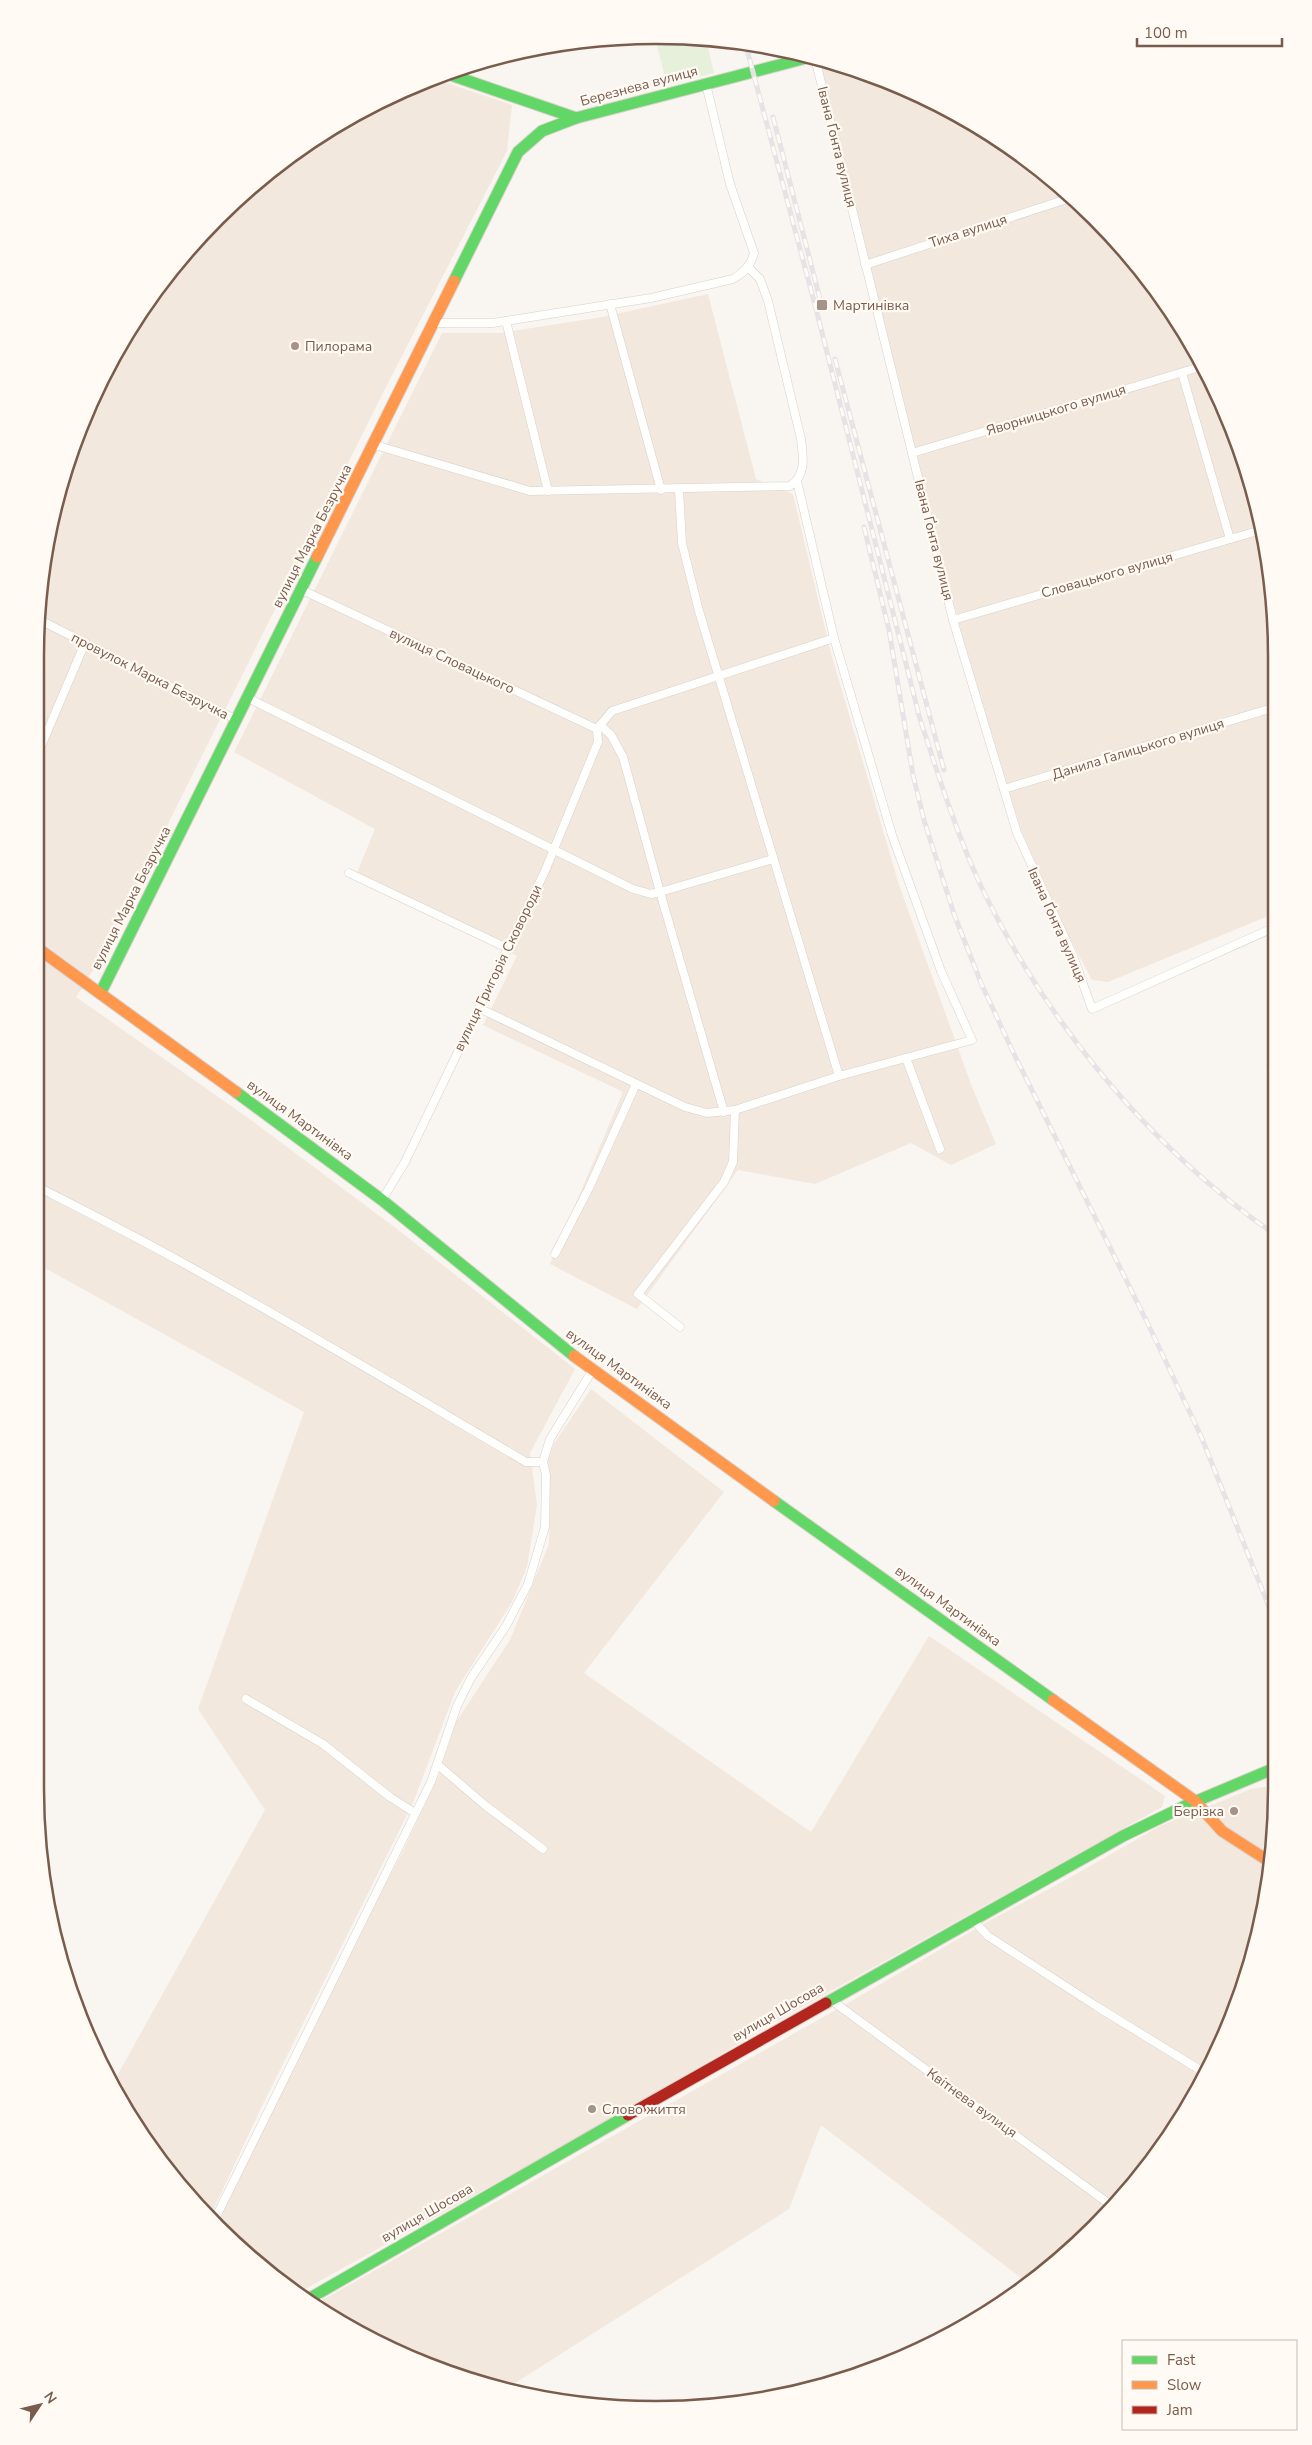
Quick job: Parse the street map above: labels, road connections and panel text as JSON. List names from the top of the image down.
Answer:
{
  "streets": {
    "street": [
      "Березнева вулиця",
      "Івана Ґонта вулиця",
      "Тиха вулиця",
      "Яворницького вулиця",
      "вулиця Марка Безручка",
      "Словацького вулиця",
      "вулиця Словацького",
      "провулок Марка Безручка",
      "Данила Галицького вулиця",
      "вулиця Григорія Сковороди",
      "вулиця Мартинівка",
      "вулиця Шосова",
      "Квітнева вулиця"
    ]
  },
  "crossings": [
    ["Березнева вулиця", "вулиця Марка Безручка"],
    ["Івана Ґонта вулиця", "Тиха вулиця"],
    ["Івана Ґонта вулиця", "Яворницького вулиця"],
    ["Івана Ґонта вулиця", "Словацького вулиця"],
    ["Івана Ґонта вулиця", "Данила Галицького вулиця"],
    ["вулиця Марка Безручка", "вулиця Словацького"],
    ["вулиця Марка Безручка", "провулок Марка Безручка"],
    ["вулиця Марка Безручка", "вулиця Мартинівка"],
    ["вулиця Словацького", "вулиця Григорія Сковороди"],
    ["вулиця Григорія Сковороди", "вулиця Мартинівка"],
    ["вулиця Мартинівка", "вулиця Шосова"],
    ["вулиця Шосова", "Квітнева вулиця"]
  ],
  "places": {
    "transit": ["Мартинівка"],
    "other": ["Пилорама", "Берізка", "Слово життя"]
  },
  "legend": ["Fast", "Slow", "Jam"],
  "scale_bar": "100 m",
  "north": "top right"
}
